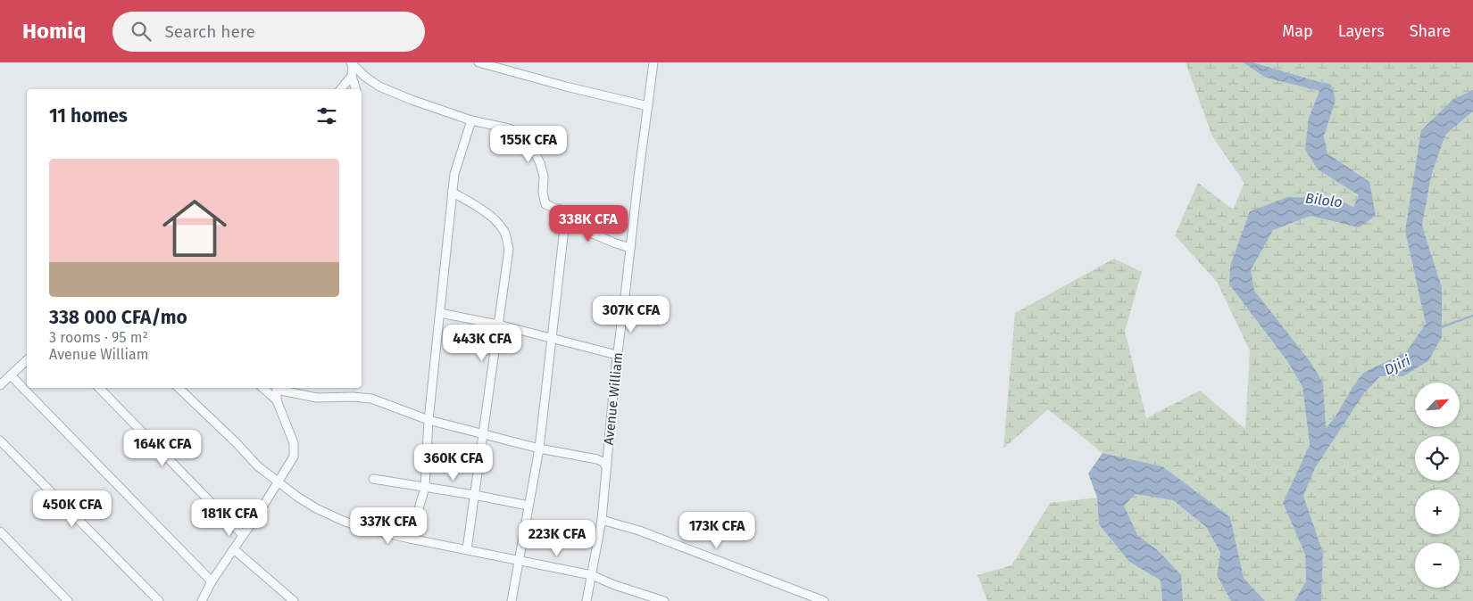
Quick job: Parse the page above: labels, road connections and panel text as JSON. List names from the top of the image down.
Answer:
{
  "streets": {
    "street": ["Avenue William"]
  },
  "water": ["Bilolo", "Djiri"],
  "north": "top right",
  "page": {
    "header": "Homiq",
    "search": "Search here",
    "nav": ["Map", "Layers", "Share"],
    "heading": "11 homes",
    "price": [
      "155K CFA",
      "338K CFA",
      "307K CFA",
      "443K CFA",
      "164K CFA",
      "360K CFA",
      "450K CFA",
      "181K CFA",
      "337K CFA",
      "173K CFA",
      "223K CFA"
    ],
    "list": [
      {
        "name": "338 000 CFA/mo",
        "note": "3 rooms · 95 m² · Avenue William"
      }
    ],
    "map_buttons": ["+", "−"]
  }
}
